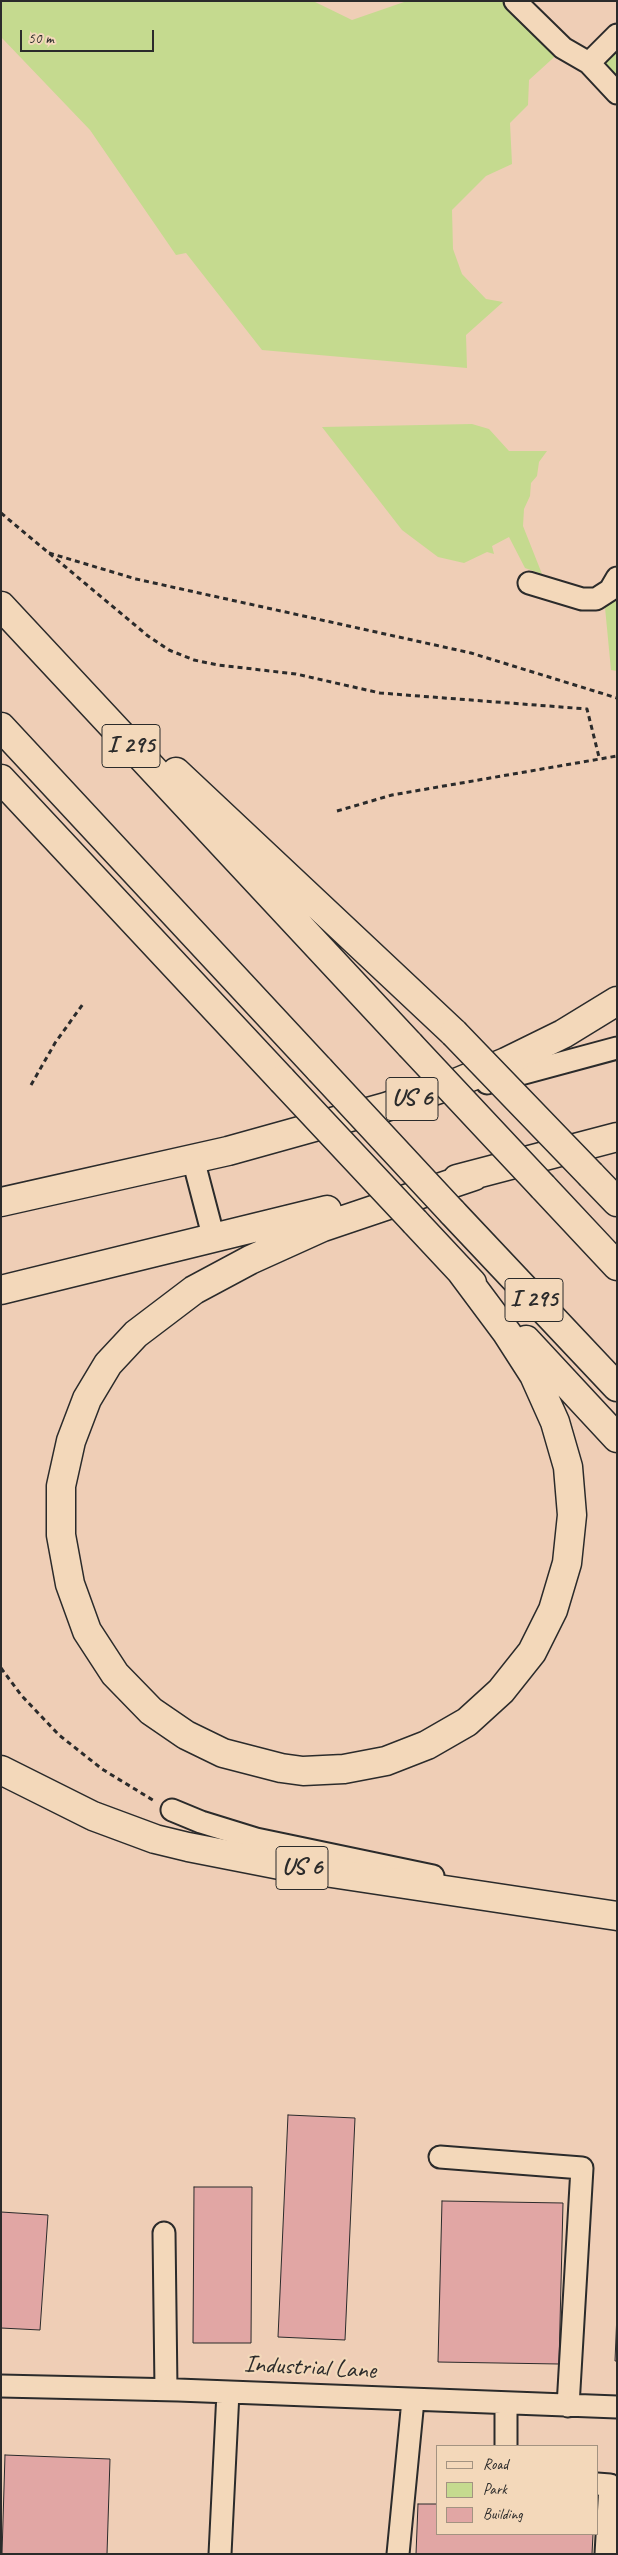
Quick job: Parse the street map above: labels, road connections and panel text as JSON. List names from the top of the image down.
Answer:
{
  "streets": {
    "highway": ["I 295", "US 6"],
    "street": ["Industrial Lane"]
  },
  "legend": ["Road", "Park", "Building"],
  "scale_bar": "50 m"
}
